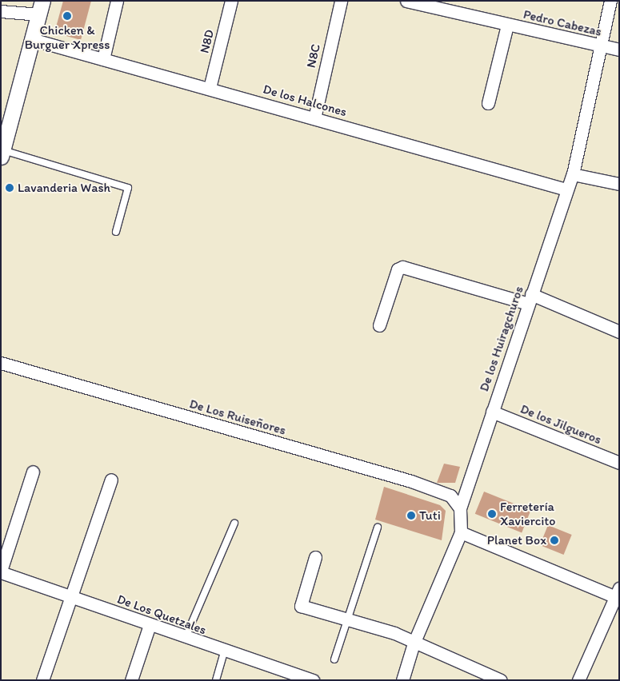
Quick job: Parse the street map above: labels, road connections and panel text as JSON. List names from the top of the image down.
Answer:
{
  "streets": {
    "street": [
      "Pedro Cabezas",
      "N8D",
      "N8C",
      "De los Halcones",
      "De los Huiragchuros",
      "De Los Ruiseñores",
      "De los Jilgueros",
      "De Los Quetzales"
    ]
  },
  "crossings": [
    ["Pedro Cabezas", "De los Huiragchuros"],
    ["N8D", "De los Halcones"],
    ["N8C", "De los Halcones"],
    ["De los Halcones", "De los Huiragchuros"],
    ["De los Huiragchuros", "De Los Ruiseñores"],
    ["De los Huiragchuros", "De los Jilgueros"]
  ],
  "places": [
    "Chicken & Burguer Xpress",
    "Lavanderia Wash",
    "Ferretería Xaviercito",
    "Tuti",
    "Planet Box"
  ]
}
